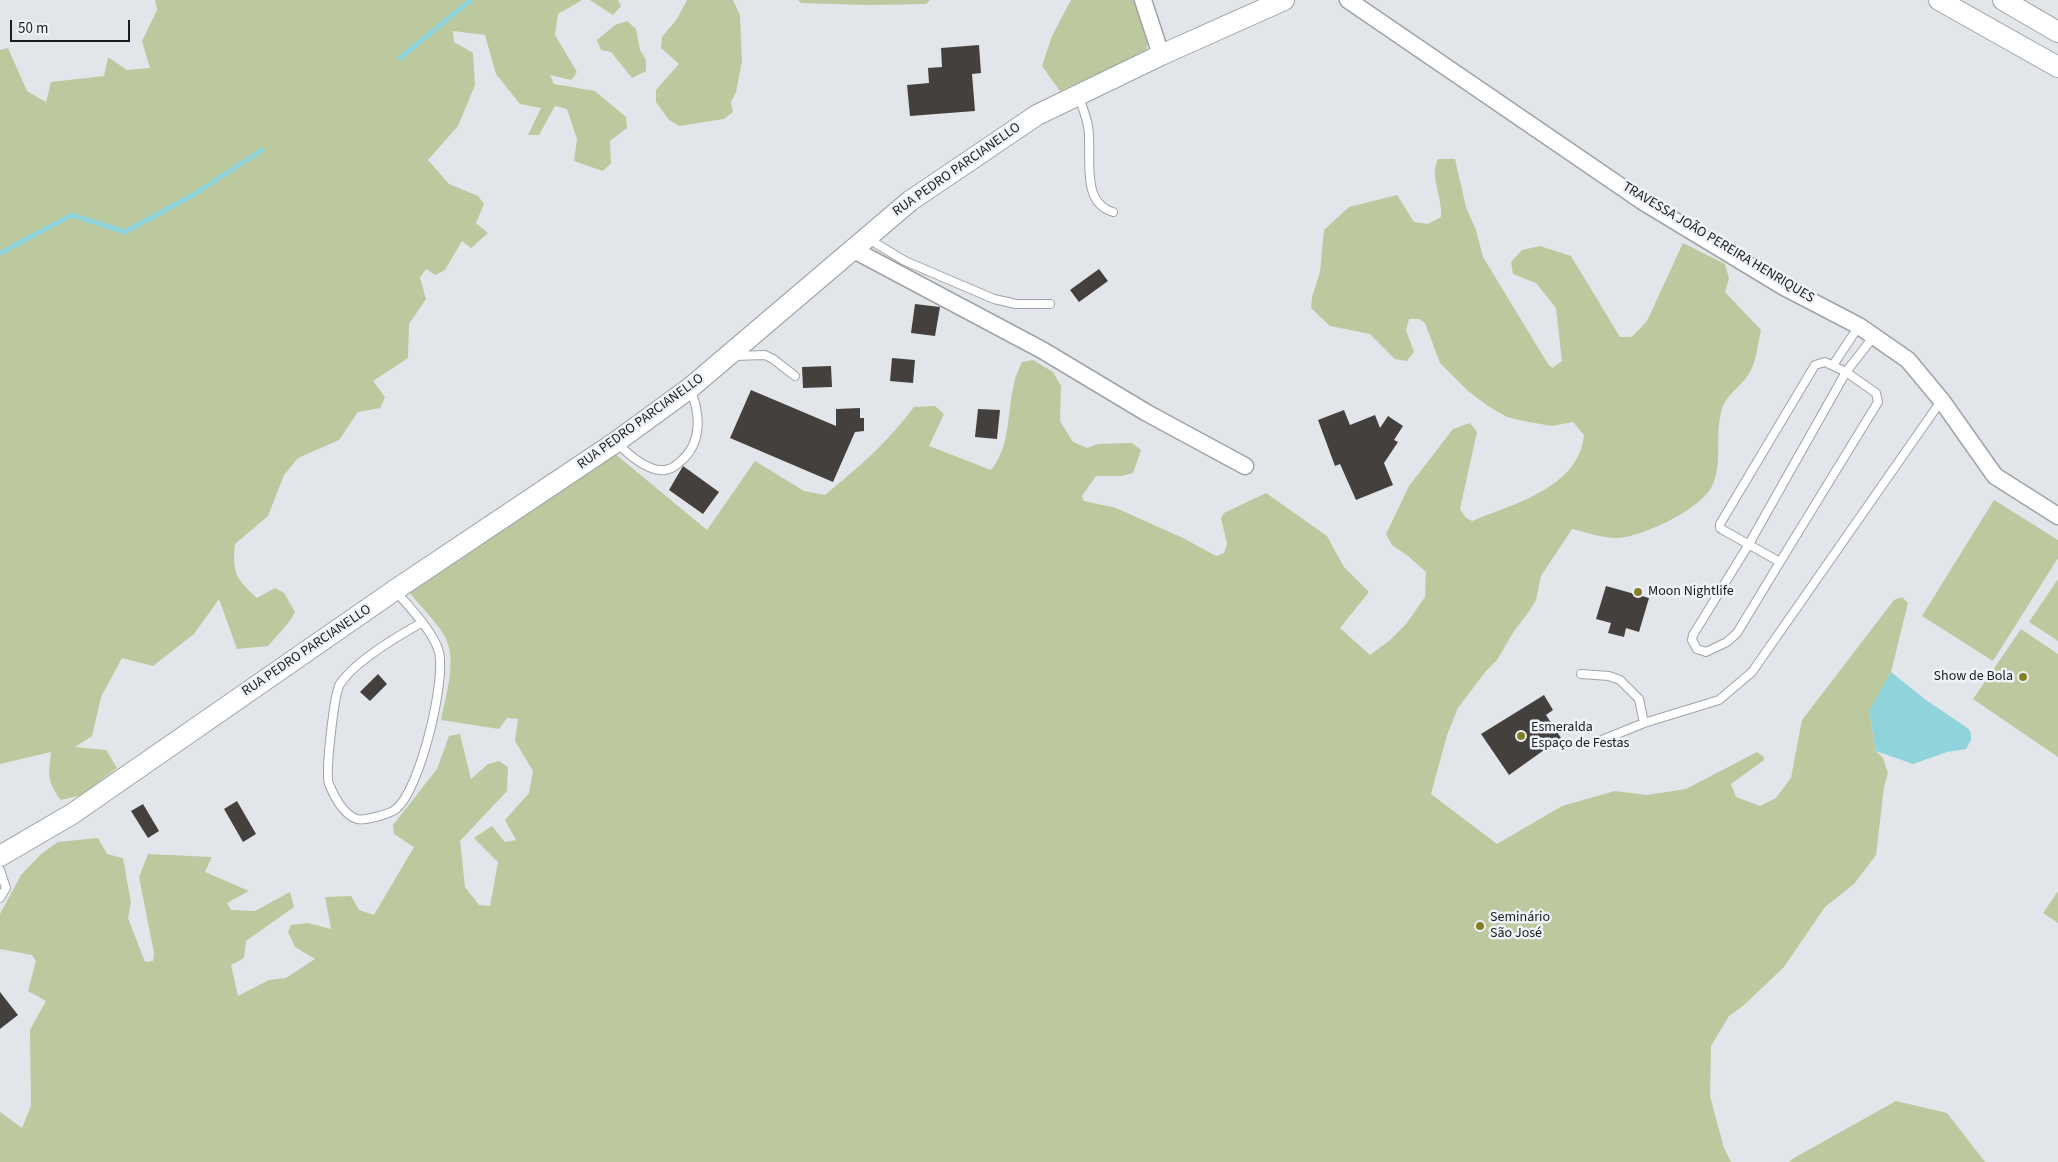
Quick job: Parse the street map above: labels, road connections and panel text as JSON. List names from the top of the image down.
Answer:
{
  "streets": {
    "street": ["RUA PEDRO PARCIANELLO", "TRAVESSA JOÃO PEREIRA HENRIQUES"]
  },
  "places": [
    "Moon Nightlife",
    "Show de Bola",
    "Esmeralda Espaço de Festas",
    "Seminário São José"
  ],
  "scale_bar": "50 m"
}
